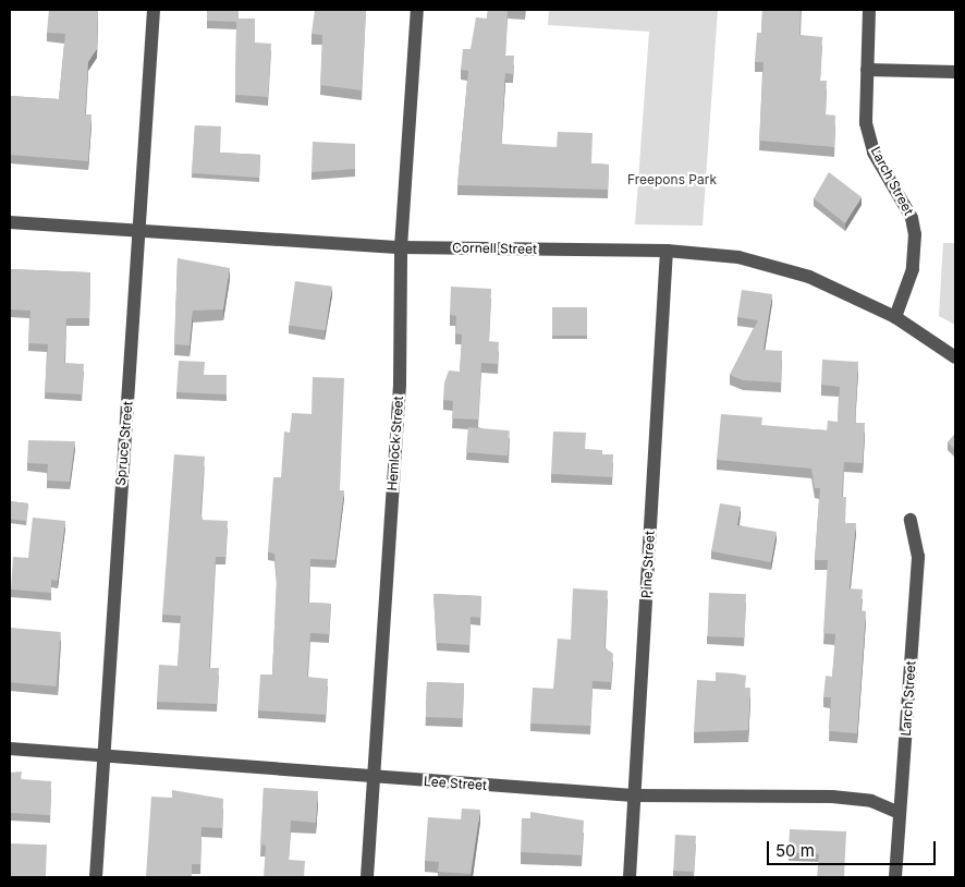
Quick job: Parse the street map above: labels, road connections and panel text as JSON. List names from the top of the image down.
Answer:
{
  "streets": {
    "street": [
      "Larch Street",
      "Cornell Street",
      "Spruce Street",
      "Hemlock Street",
      "Pine Street",
      "Lee Street"
    ]
  },
  "crossings": [
    ["Larch Street", "Cornell Street"],
    ["Larch Street", "Lee Street"],
    ["Cornell Street", "Spruce Street"],
    ["Cornell Street", "Hemlock Street"],
    ["Cornell Street", "Pine Street"],
    ["Spruce Street", "Lee Street"],
    ["Hemlock Street", "Lee Street"],
    ["Pine Street", "Lee Street"]
  ],
  "parks": ["Freepons Park"],
  "scale_bar": "50 m"
}
